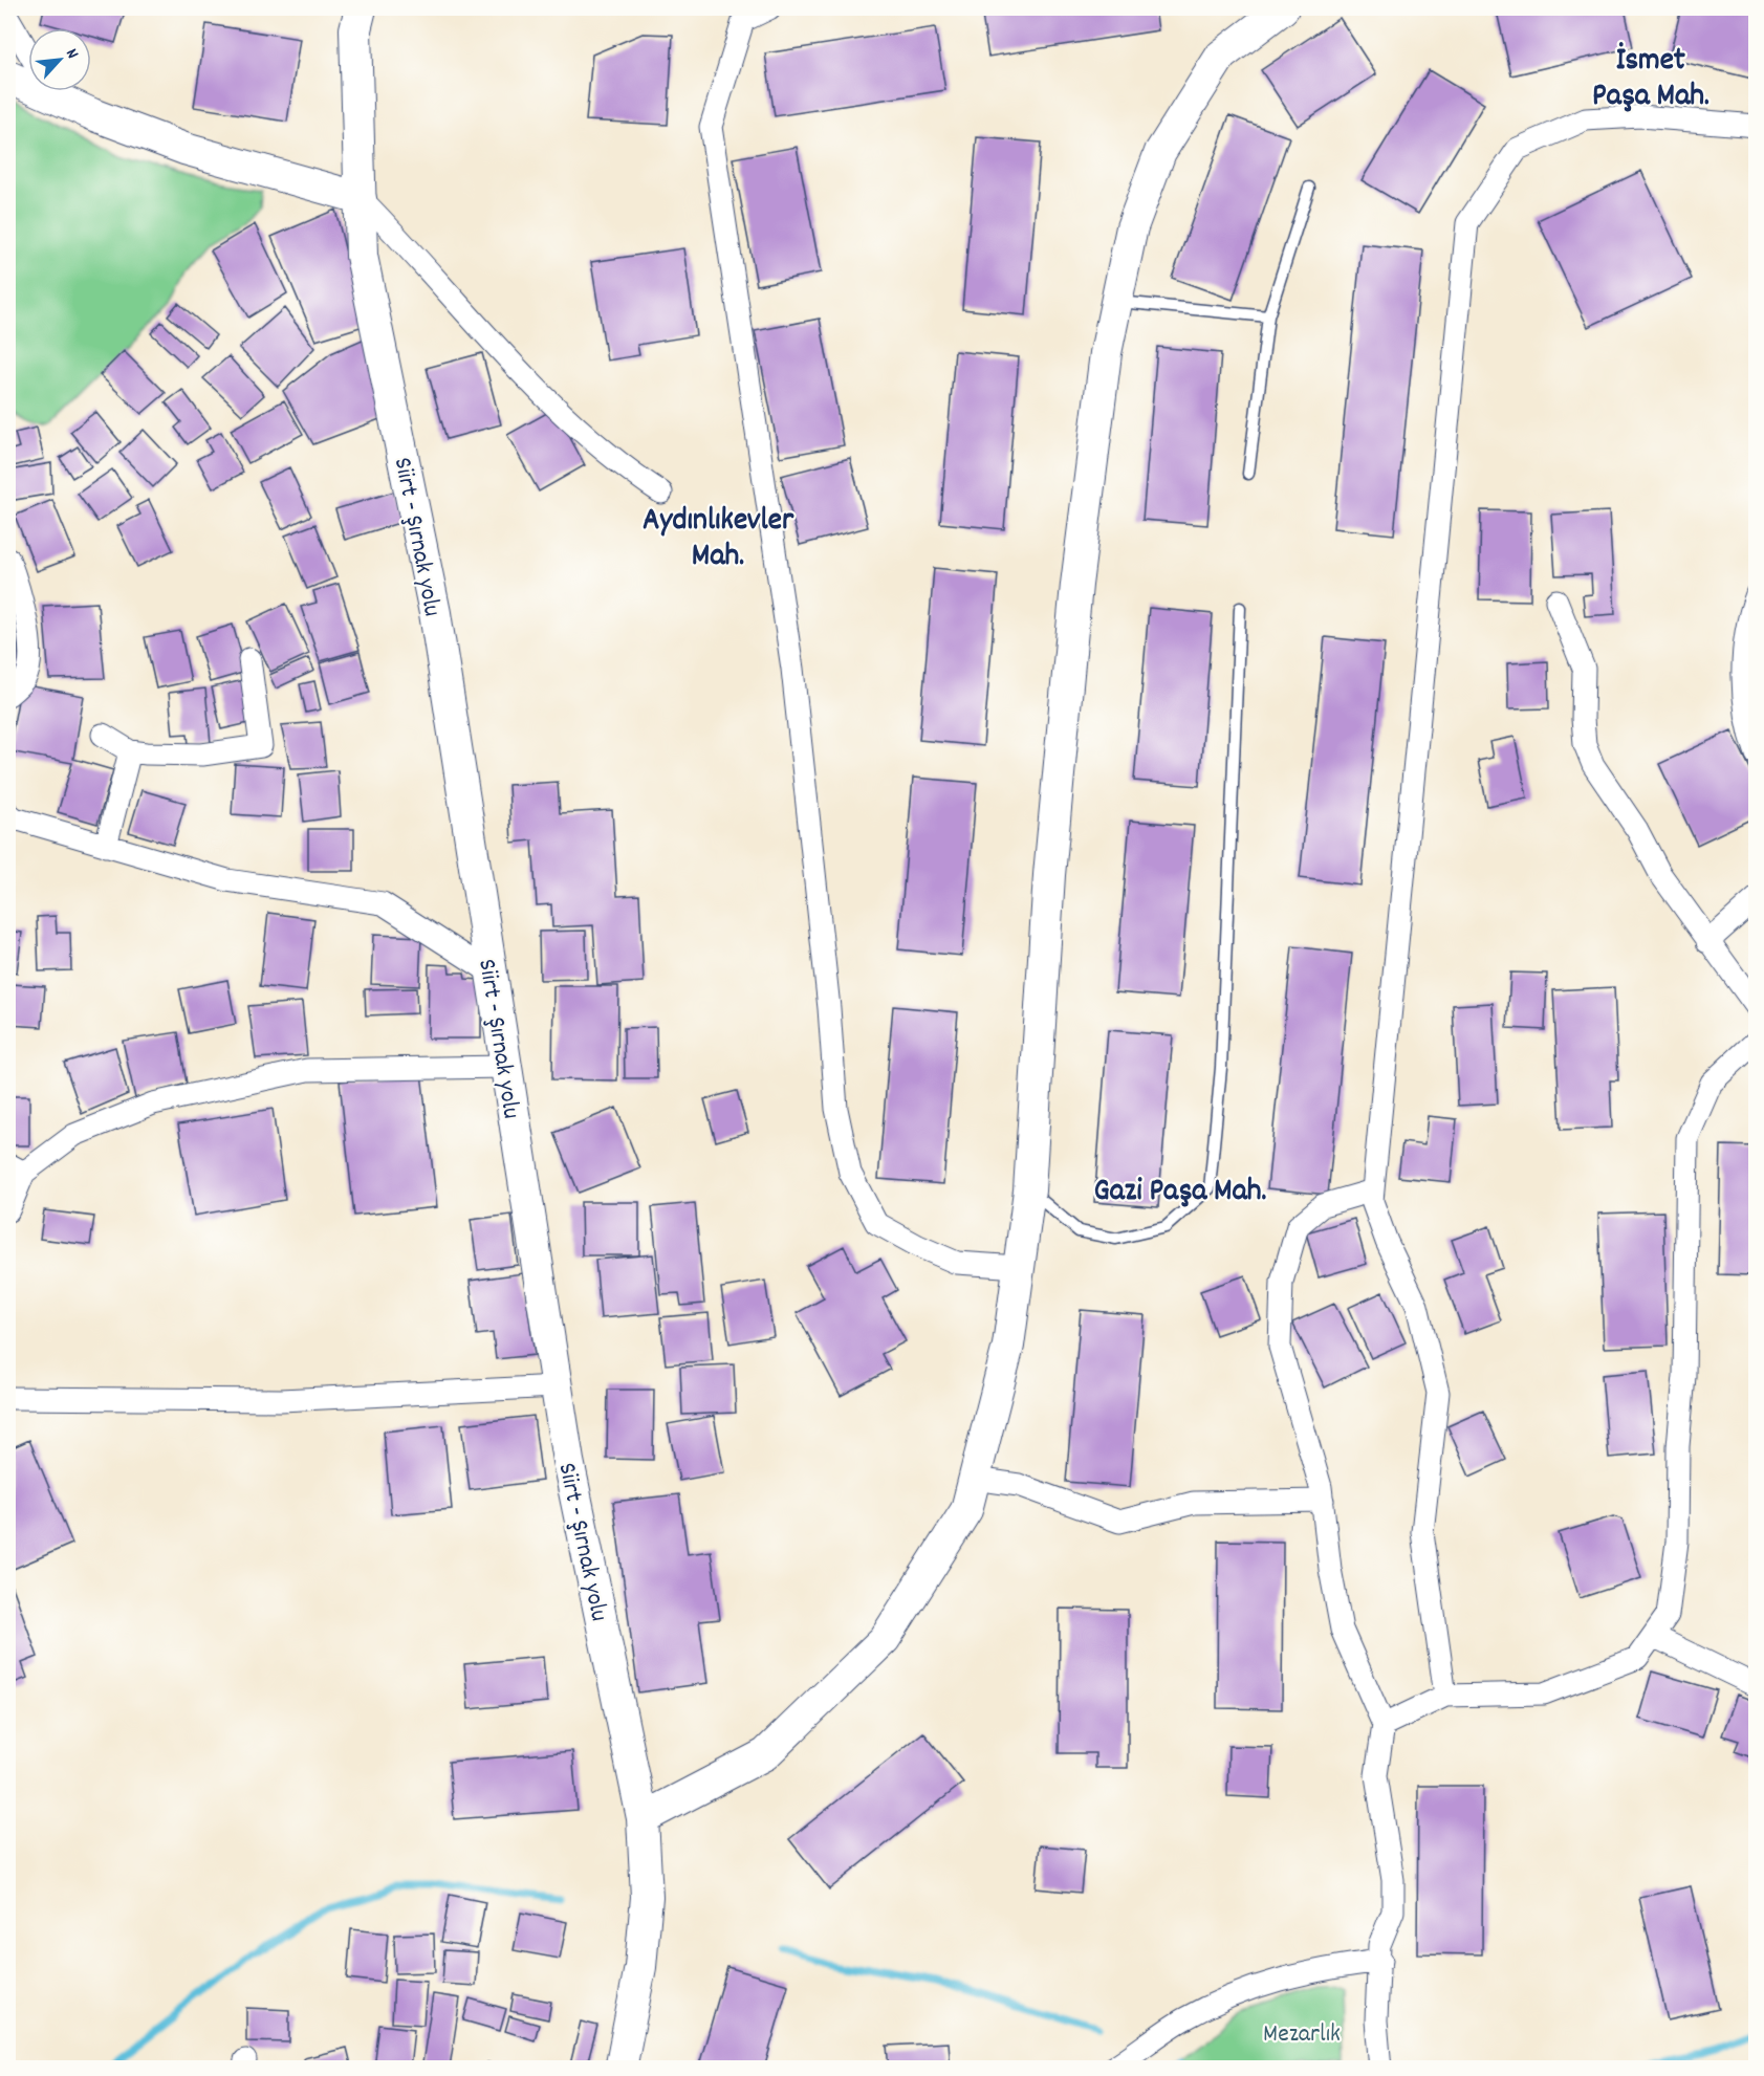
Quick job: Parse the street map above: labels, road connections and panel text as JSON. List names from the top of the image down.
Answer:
{
  "streets": {
    "street": ["Siirt - Şırnak yolu"]
  },
  "districts": ["İsmet Paşa Mah.", "Aydınlıkevler Mah.", "Gazi Paşa Mah."],
  "parks": ["Mezarlık"],
  "north": "top right"
}
